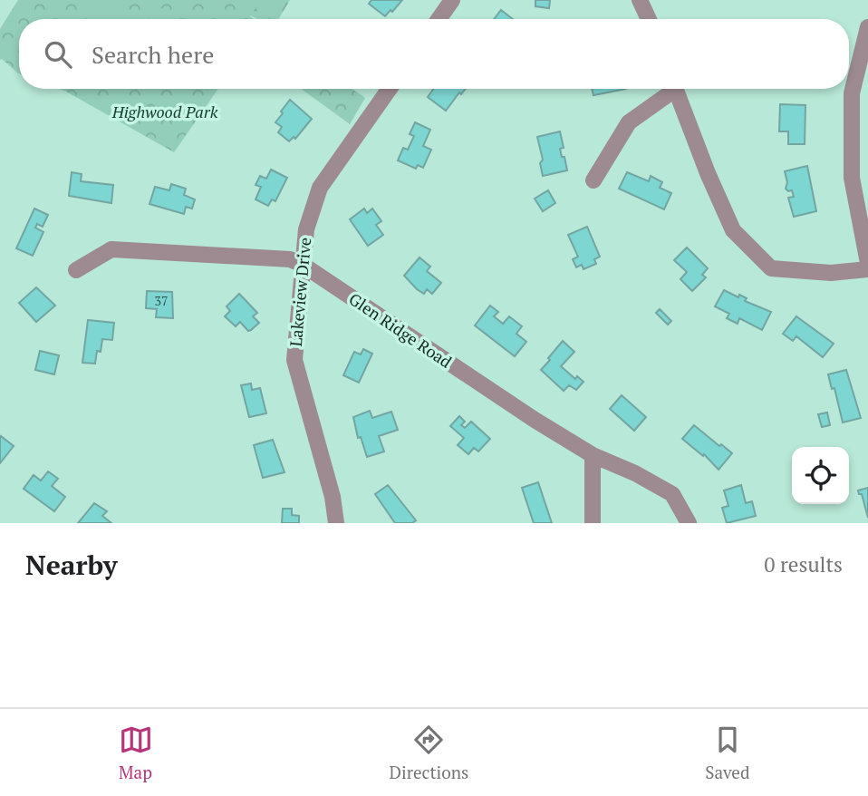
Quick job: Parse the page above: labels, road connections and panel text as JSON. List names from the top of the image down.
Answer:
{
  "streets": {
    "street": ["Lakeview Drive", "Glen Ridge Road"]
  },
  "crossings": [
    ["Lakeview Drive", "Glen Ridge Road"]
  ],
  "parks": ["Highwood Park"],
  "house_numbers": ["37"],
  "page": {
    "search": "Search here",
    "heading": ["Nearby", "0 results"],
    "nav": ["Map", "Directions", "Saved"]
  }
}
